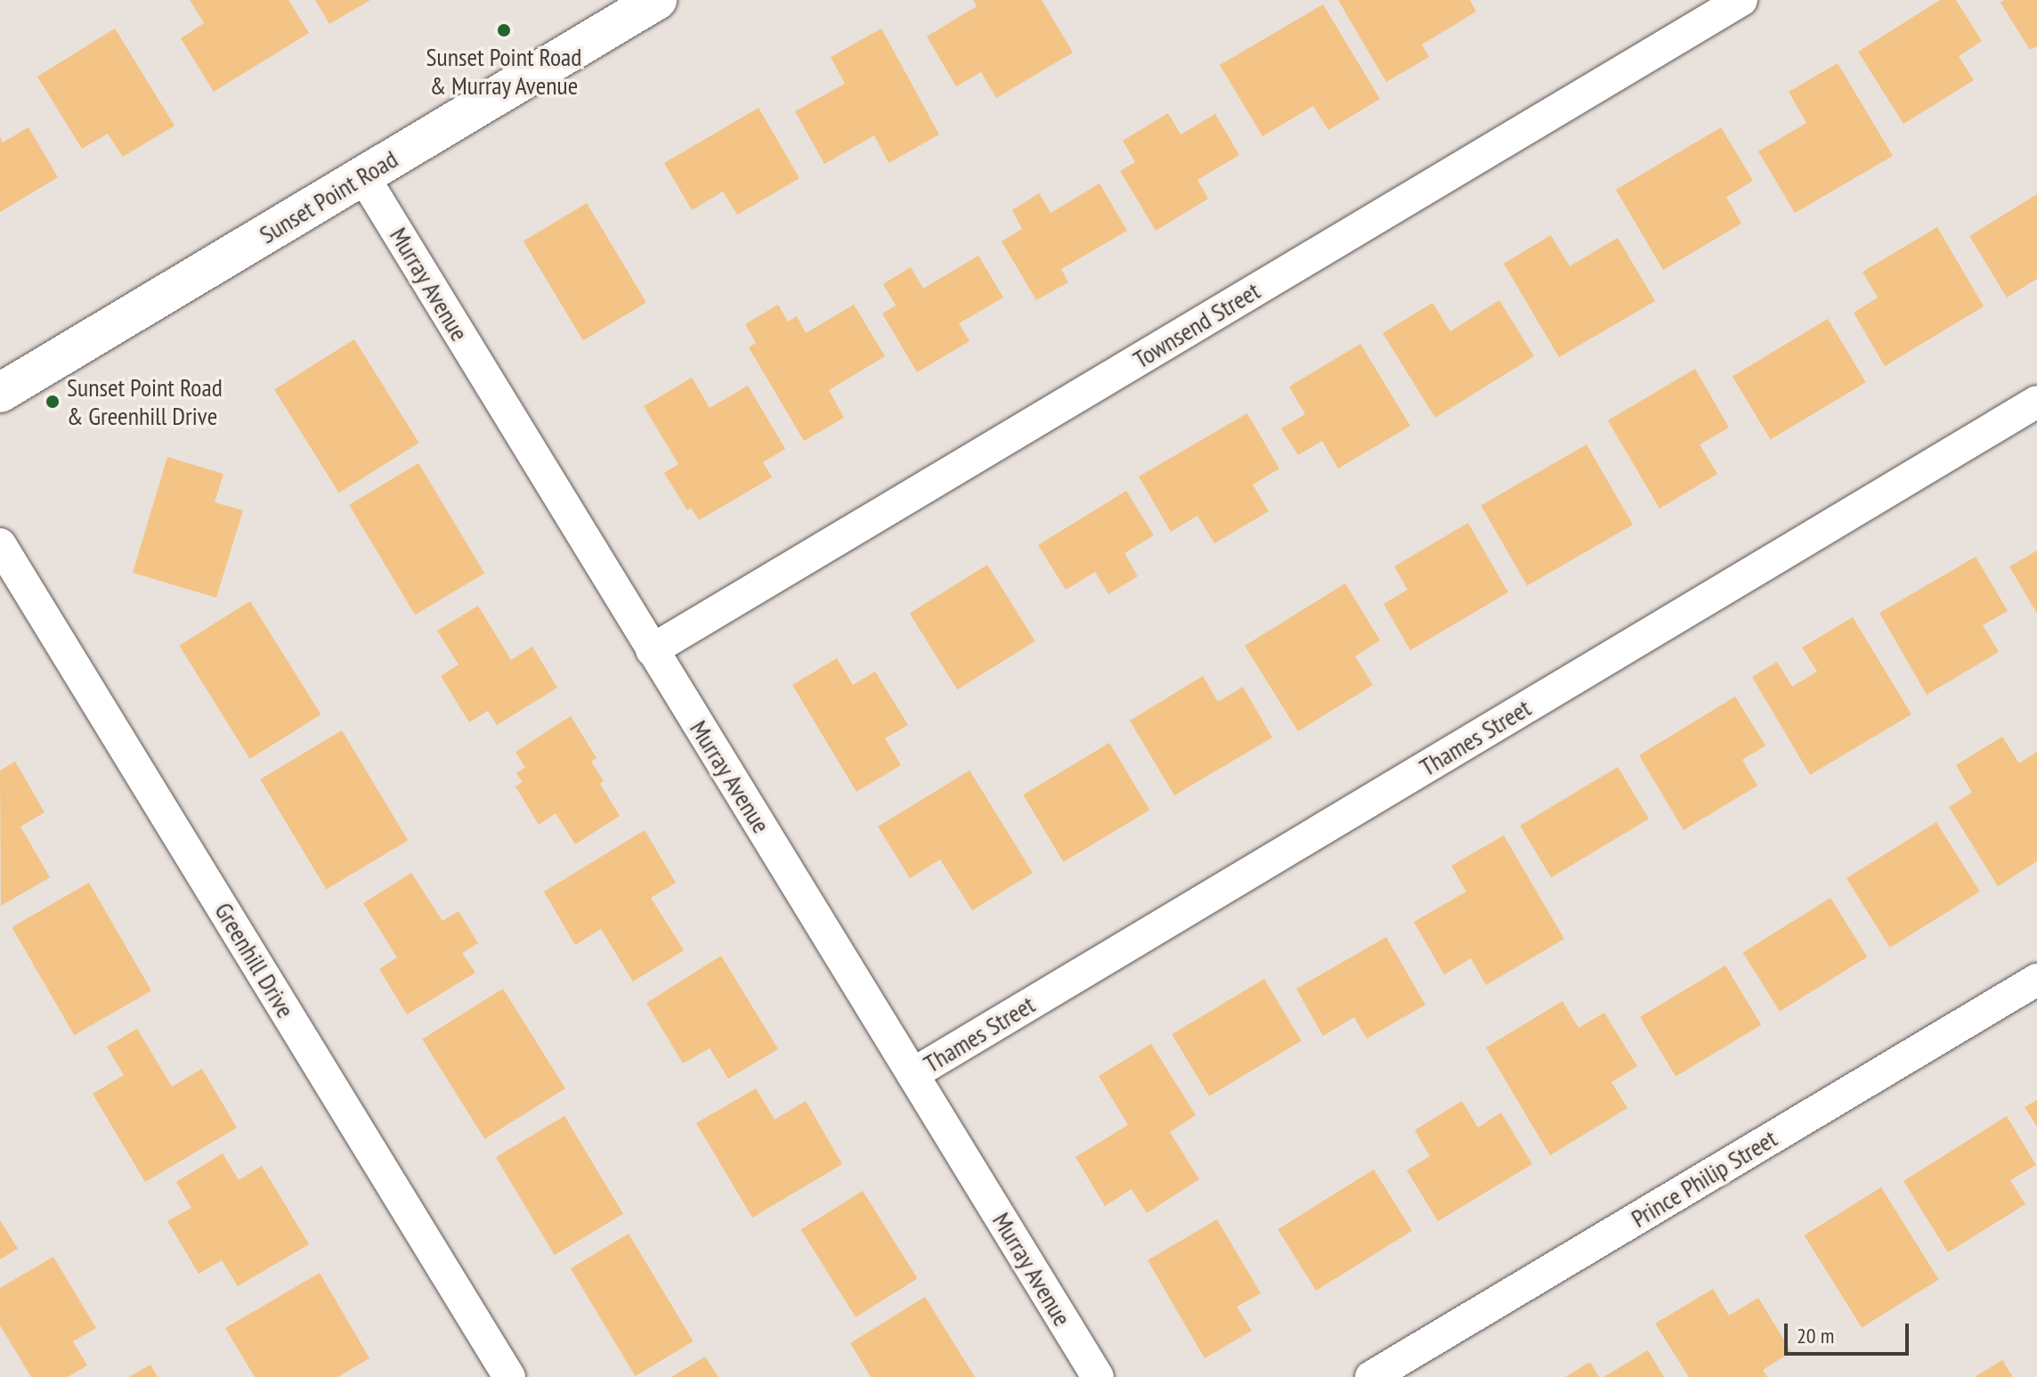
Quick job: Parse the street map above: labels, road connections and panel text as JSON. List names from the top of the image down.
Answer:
{
  "streets": {
    "main road": ["Sunset Point Road"],
    "street": [
      "Murray Avenue",
      "Townsend Street",
      "Thames Street",
      "Greenhill Drive",
      "Prince Philip Street"
    ]
  },
  "crossings": [
    ["Sunset Point Road", "Murray Avenue"],
    ["Murray Avenue", "Townsend Street"],
    ["Murray Avenue", "Thames Street"]
  ],
  "places": ["Sunset Point Road & Murray Avenue", "Sunset Point Road & Greenhill Drive"],
  "scale_bar": "20 m"
}
